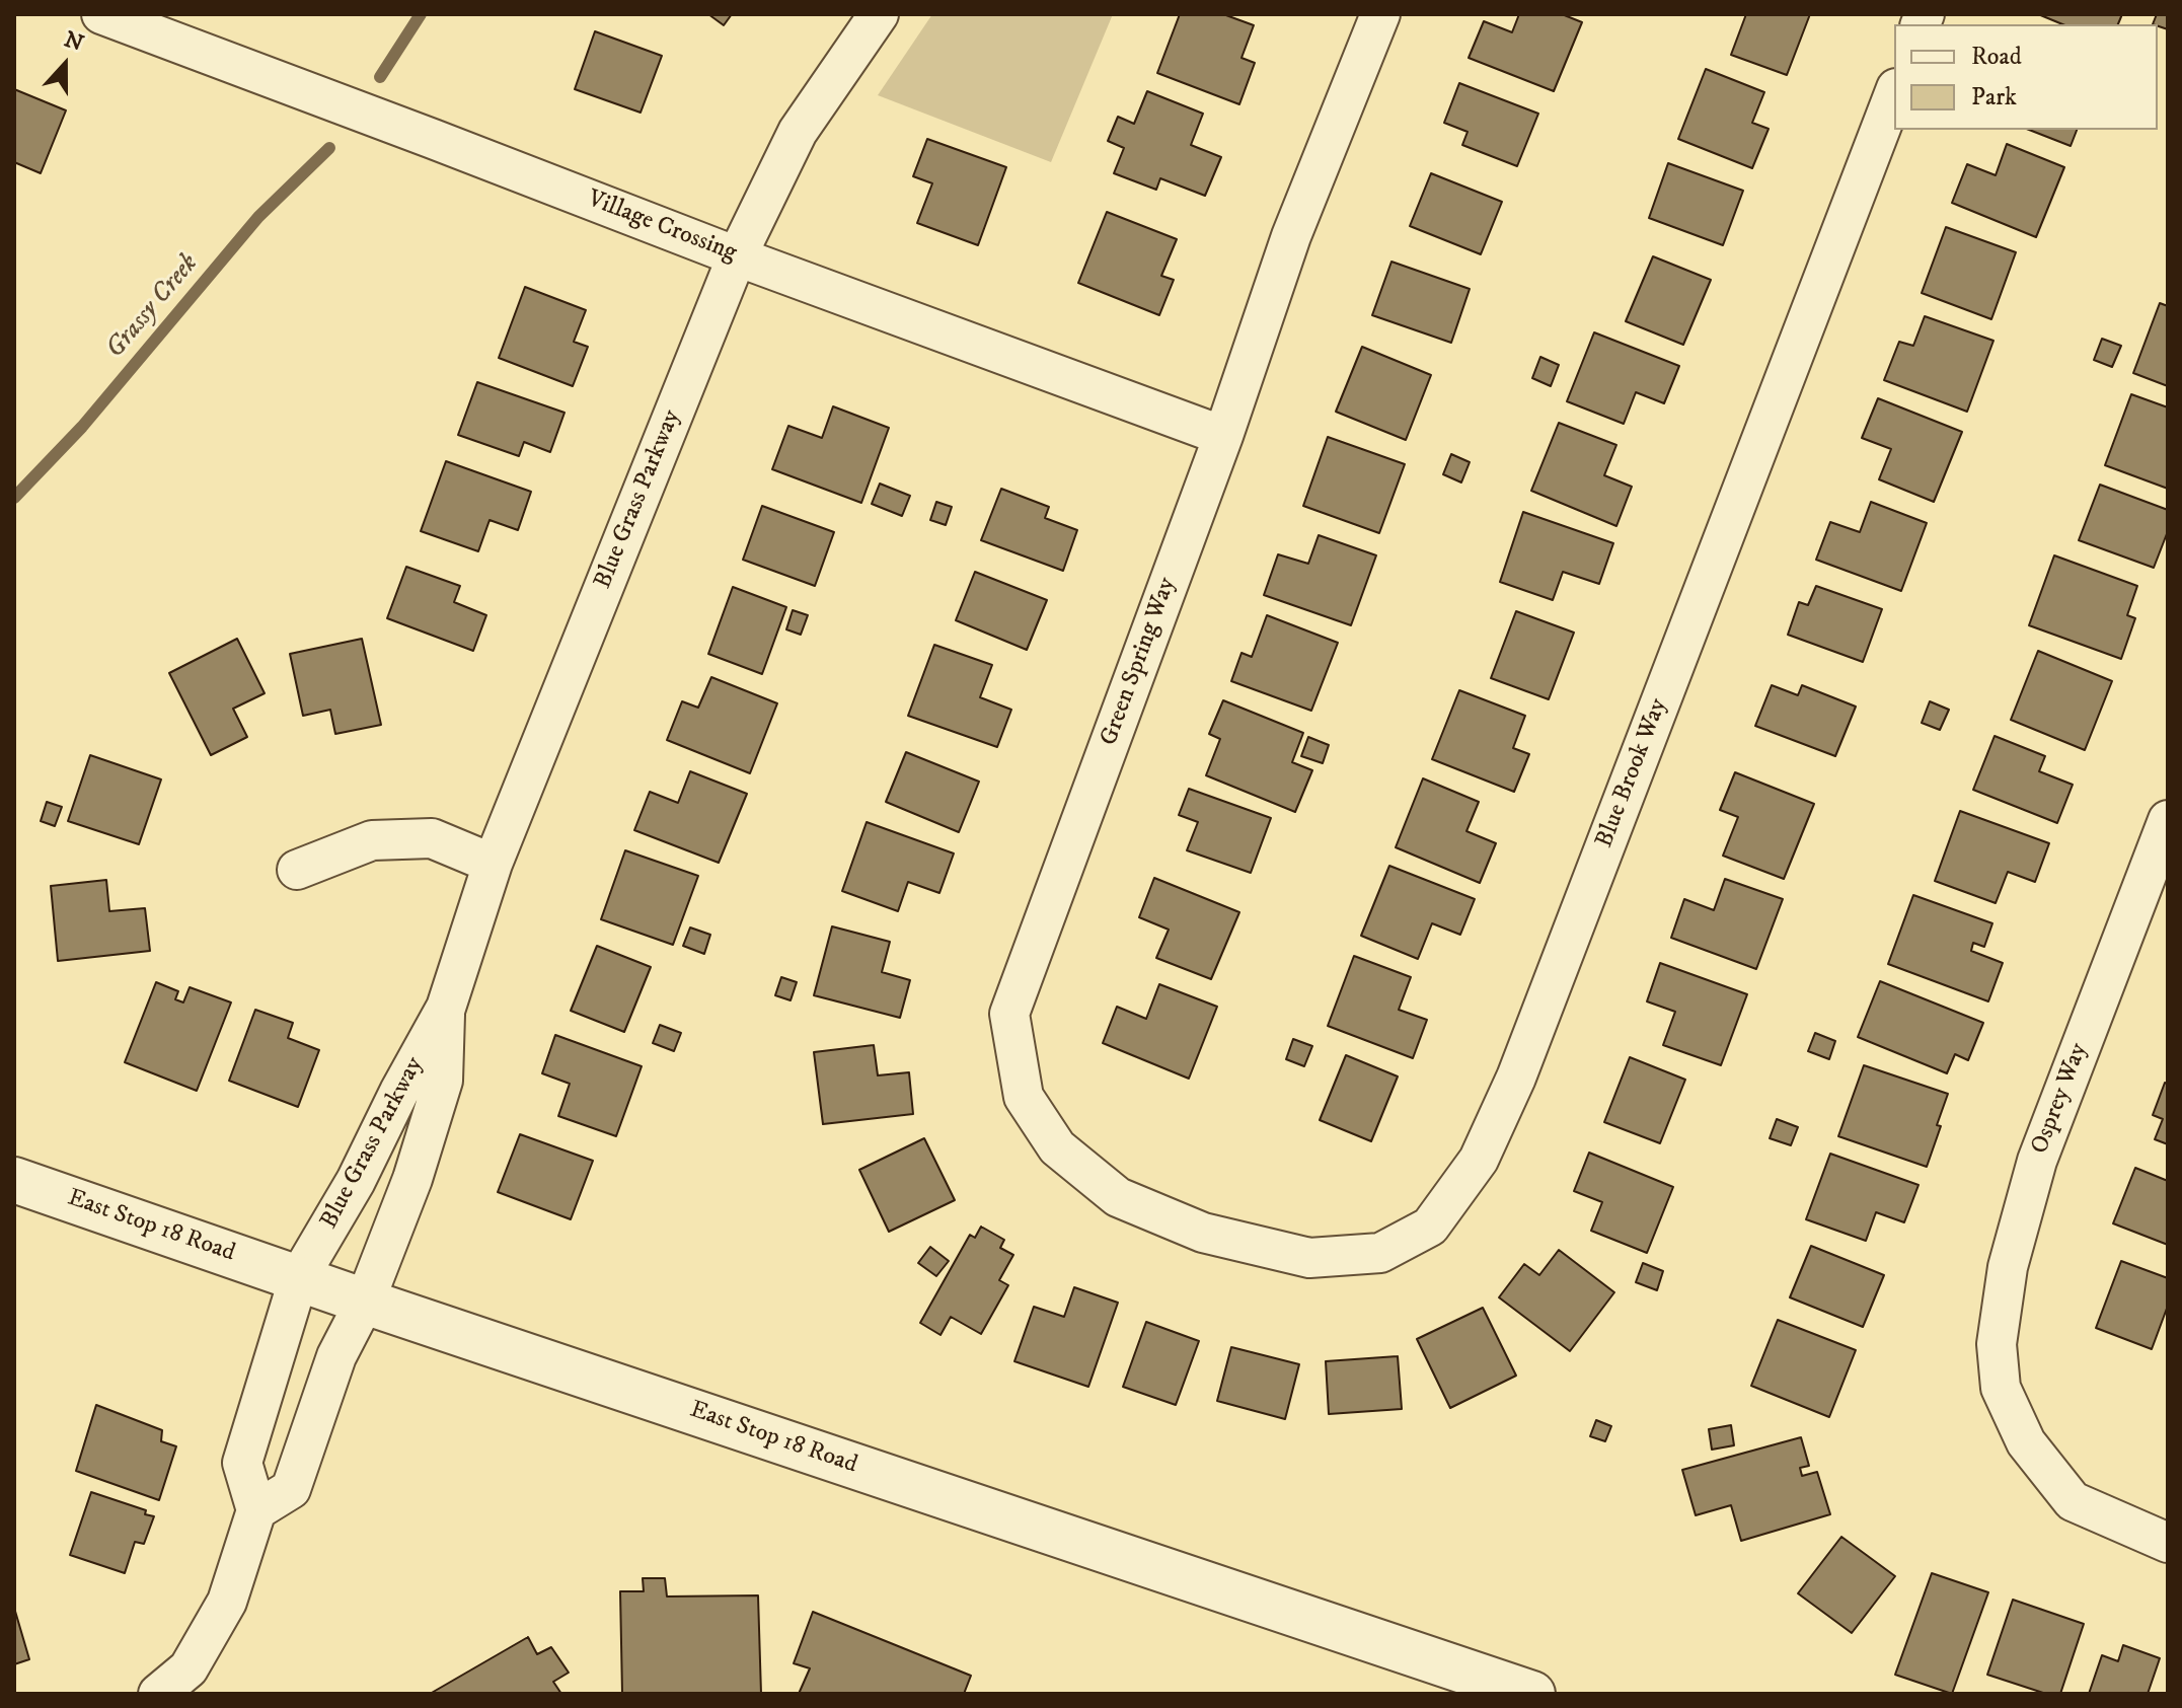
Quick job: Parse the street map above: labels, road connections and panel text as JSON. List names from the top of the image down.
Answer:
{
  "streets": {
    "street": [
      "Village Crossing",
      "Blue Grass Parkway",
      "Green Spring Way",
      "Blue Brook Way",
      "Osprey Way",
      "East Stop 18 Road"
    ]
  },
  "crossings": [
    ["Village Crossing", "Blue Grass Parkway"],
    ["Village Crossing", "Green Spring Way"],
    ["Blue Grass Parkway", "East Stop 18 Road"],
    ["Green Spring Way", "Blue Brook Way"]
  ],
  "water": ["Grassy Creek"],
  "legend": ["Road", "Park"],
  "north": "top"
}
